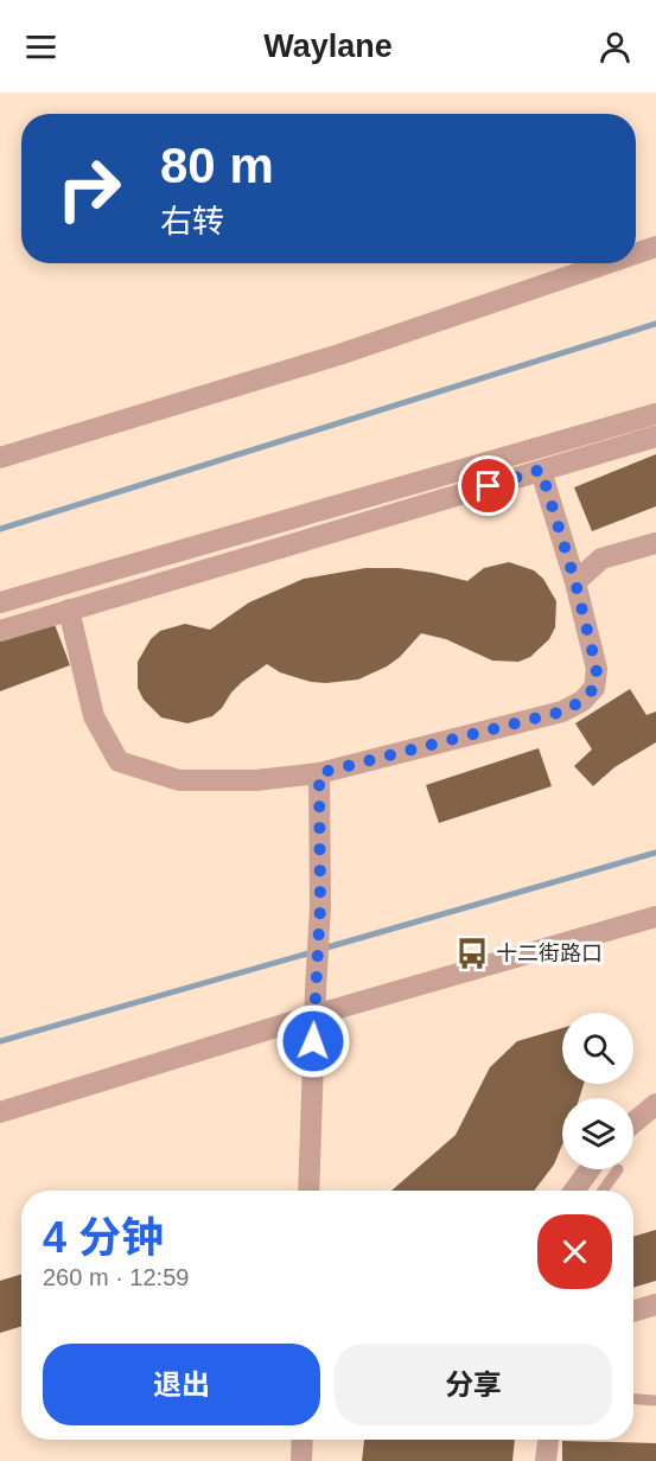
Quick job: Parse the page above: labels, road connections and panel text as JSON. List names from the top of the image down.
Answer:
{
  "places": {
    "bus stop": ["十二街路口"]
  },
  "page": {
    "header": "Waylane",
    "turn": ["80 m", "右转"],
    "heading": ["4 分钟", "260 m · 12:59"],
    "buttons": ["退出", "分享"]
  }
}
